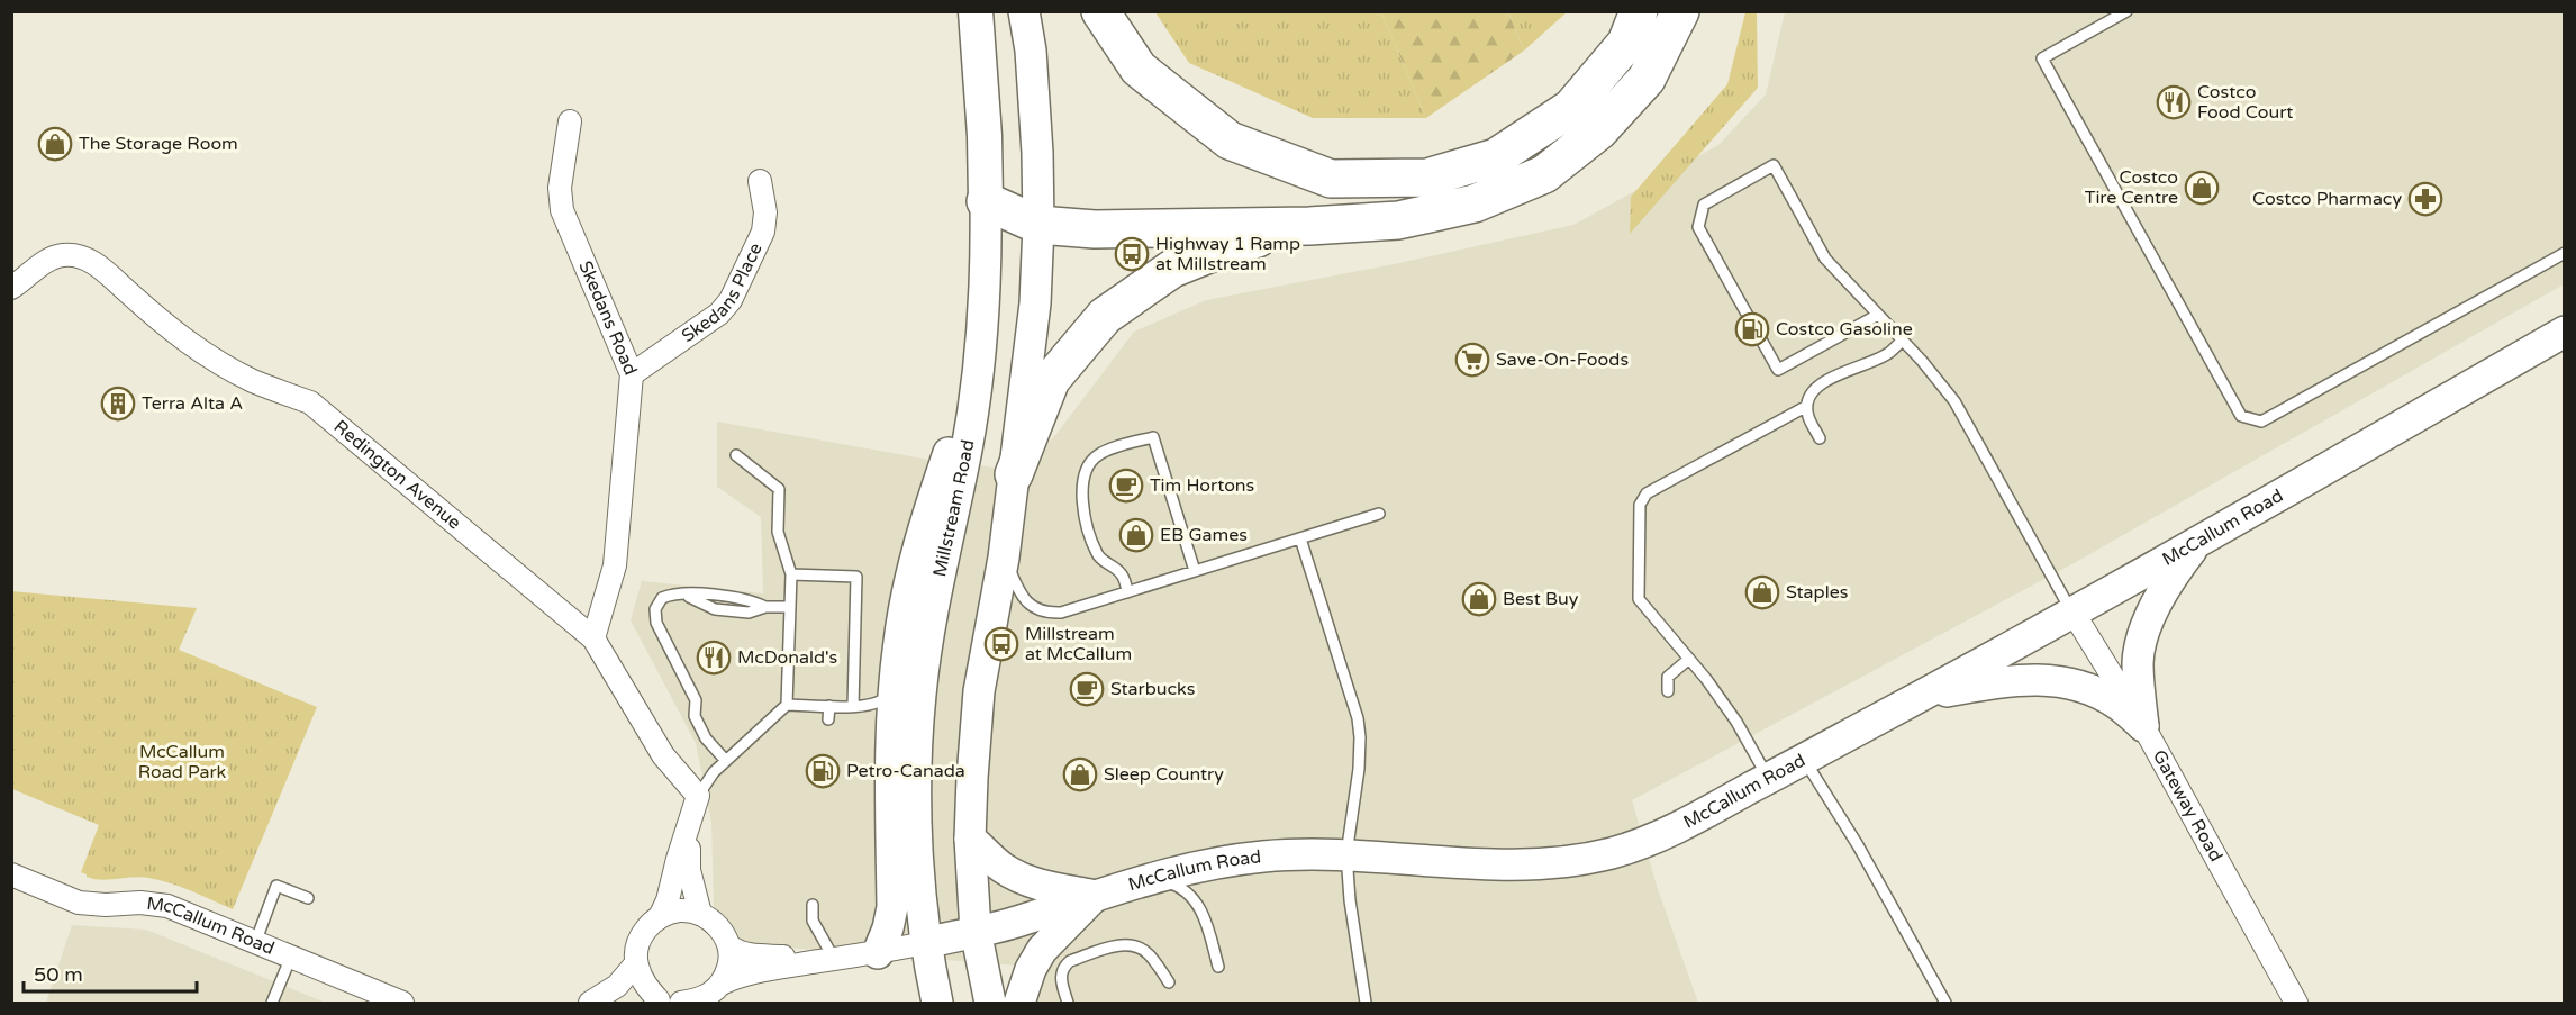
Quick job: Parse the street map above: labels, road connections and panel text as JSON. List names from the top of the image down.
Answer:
{
  "streets": {
    "main road": ["Millstream Road", "McCallum Road"],
    "street": [
      "Skedans Place",
      "Skedans Road",
      "Redington Avenue",
      "Gateway Road"
    ]
  },
  "crossings": [
    ["Skedans Place", "Skedans Road"],
    ["Skedans Road", "Redington Avenue"],
    ["Millstream Road", "McCallum Road"],
    ["McCallum Road", "Gateway Road"]
  ],
  "parks": ["McCallum Road Park"],
  "places": {
    "restaurant": ["Costco Food Court", "McDonald's"],
    "shop": [
      "The Storage Room",
      "Costco Tire Centre",
      "EB Games",
      "Staples",
      "Best Buy",
      "Sleep Country"
    ],
    "pharmacy": ["Costco Pharmacy"],
    "bus stop": ["Highway 1 Ramp at Millstream", "Millstream at McCallum"],
    "fuel station": ["Costco Gasoline", "Petro-Canada"],
    "supermarket": ["Save-On-Foods"],
    "building": ["Terra Alta A"],
    "cafe": ["Tim Hortons", "Starbucks"]
  },
  "scale_bar": "50 m"
}
